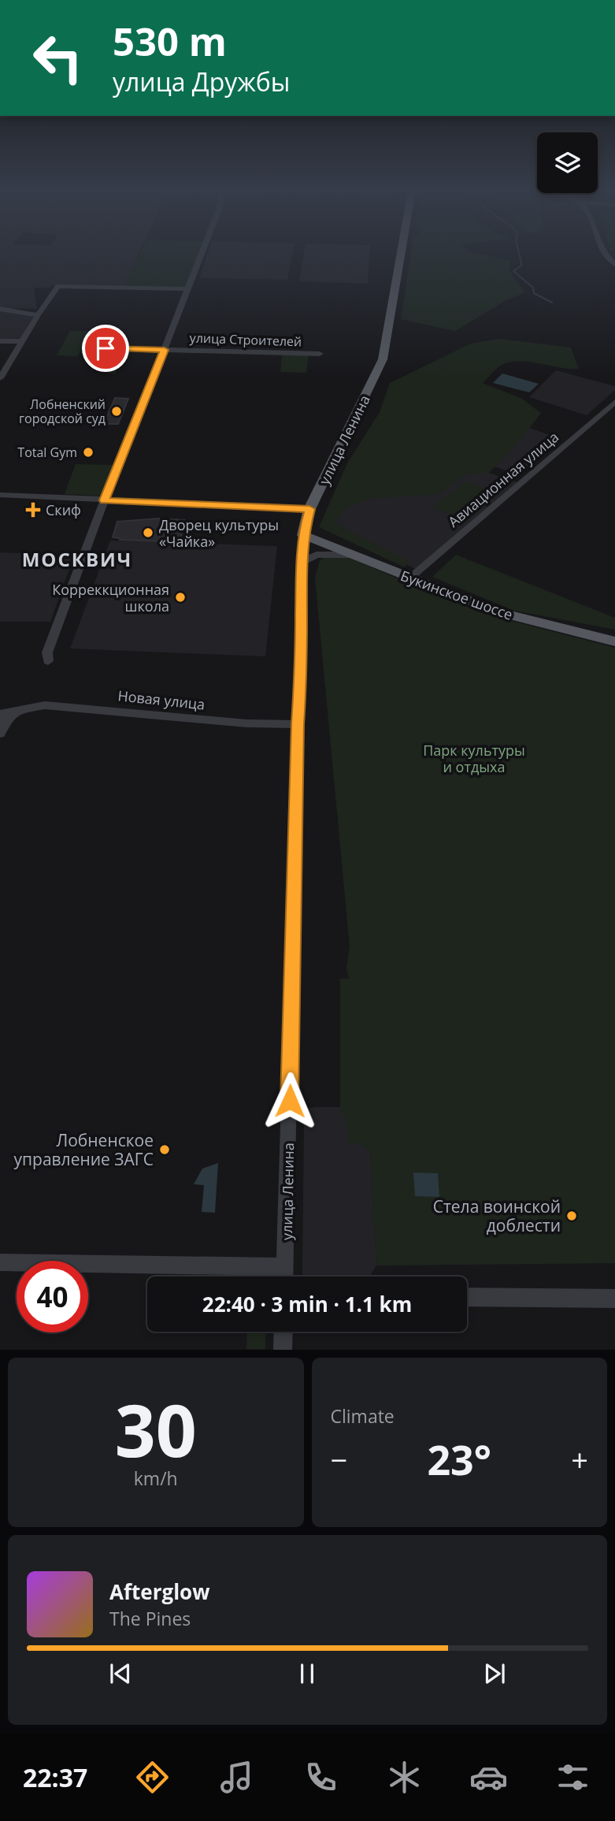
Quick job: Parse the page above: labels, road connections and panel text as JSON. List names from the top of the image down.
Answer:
{
  "streets": {
    "main road": ["улица Ленина", "Букинское шоссе"],
    "street": ["улица Строителей", "Авиационная улица", "Новая улица"]
  },
  "crossings": [
    ["улица Ленина", "Букинское шоссе"],
    ["улица Ленина", "Новая улица"],
    ["Авиационная улица", "Букинское шоссе"]
  ],
  "districts": ["МОСКВИЧ"],
  "parks": ["Парк культуры и отдыха"],
  "places": {
    "other": [
      "Лобненский городской суд",
      "Total Gym",
      "Дворец культуры «Чайка»",
      "Корреккционная школа",
      "Лобненское управление ЗАГС",
      "Стела воинской доблести"
    ],
    "health": ["Скиф"]
  },
  "page": {
    "turn": ["530 m", "улица Дружбы"],
    "limit": "40",
    "trip": "22:40 · 3 min · 1.1 km",
    "tile": [
      ["30", "km/h"],
      "Climate"
    ],
    "heat": ["−", "23°", "+"],
    "song": ["Afterglow", "The Pines"],
    "tabs": "22:37"
  }
}
